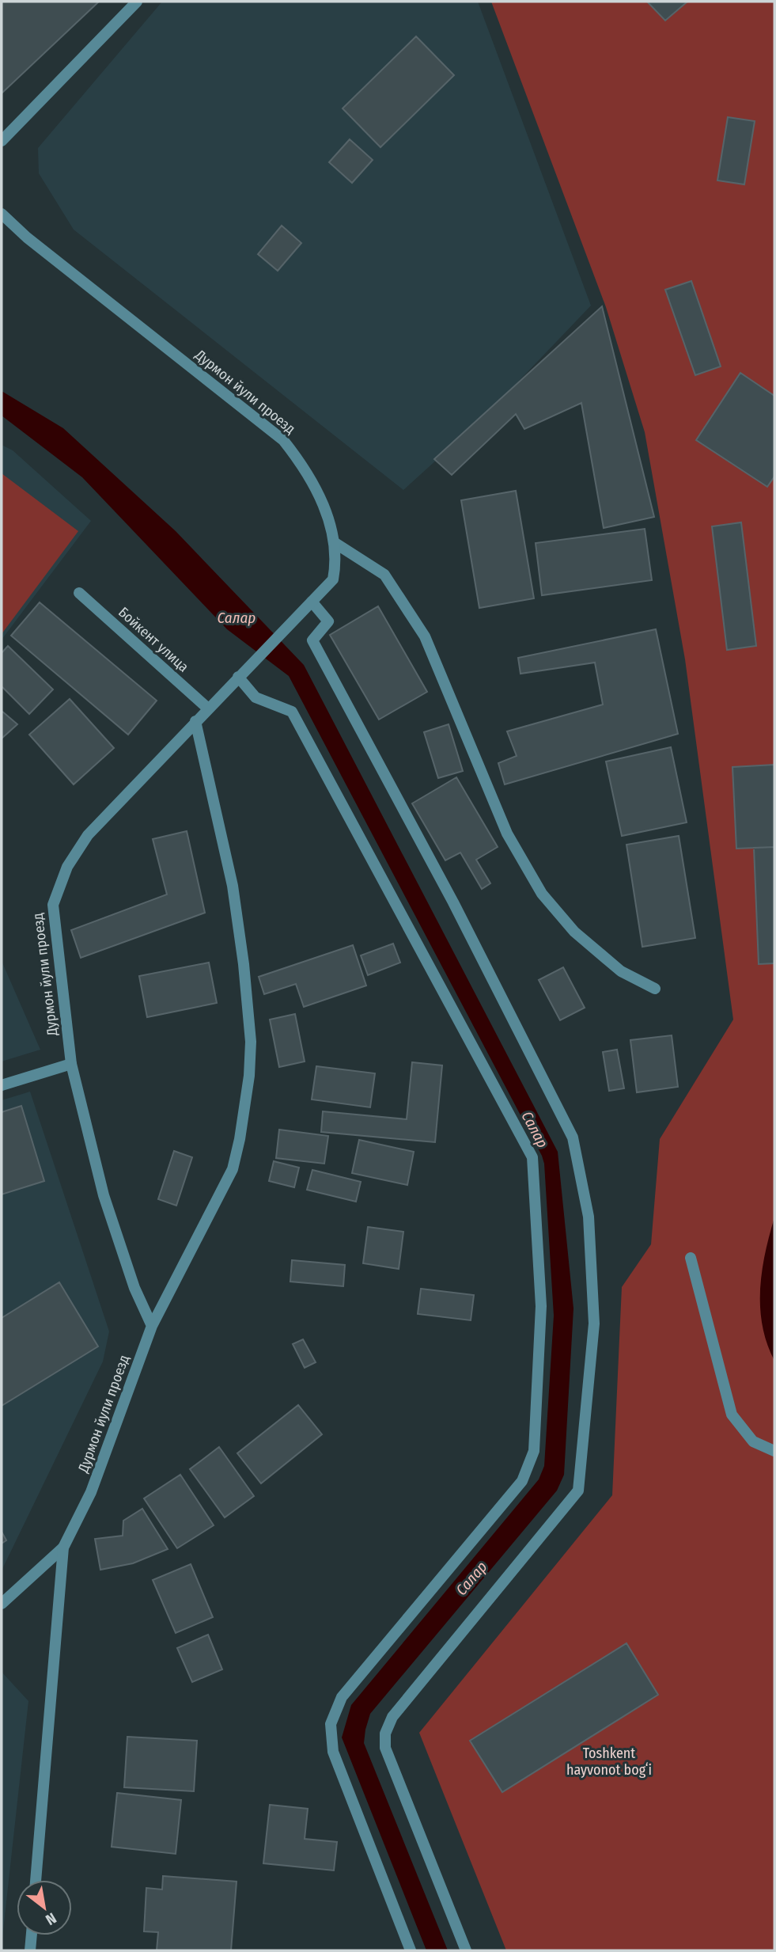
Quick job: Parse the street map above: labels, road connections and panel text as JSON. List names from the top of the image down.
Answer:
{
  "streets": {
    "street": ["Дурмон йули проезд", "Бойкент улица"]
  },
  "crossings": [
    ["Дурмон йули проезд", "Бойкент улица"]
  ],
  "water": ["Салар"],
  "parks": ["Toshkent hayvonot bogʻi"],
  "north": "bottom right"
}
